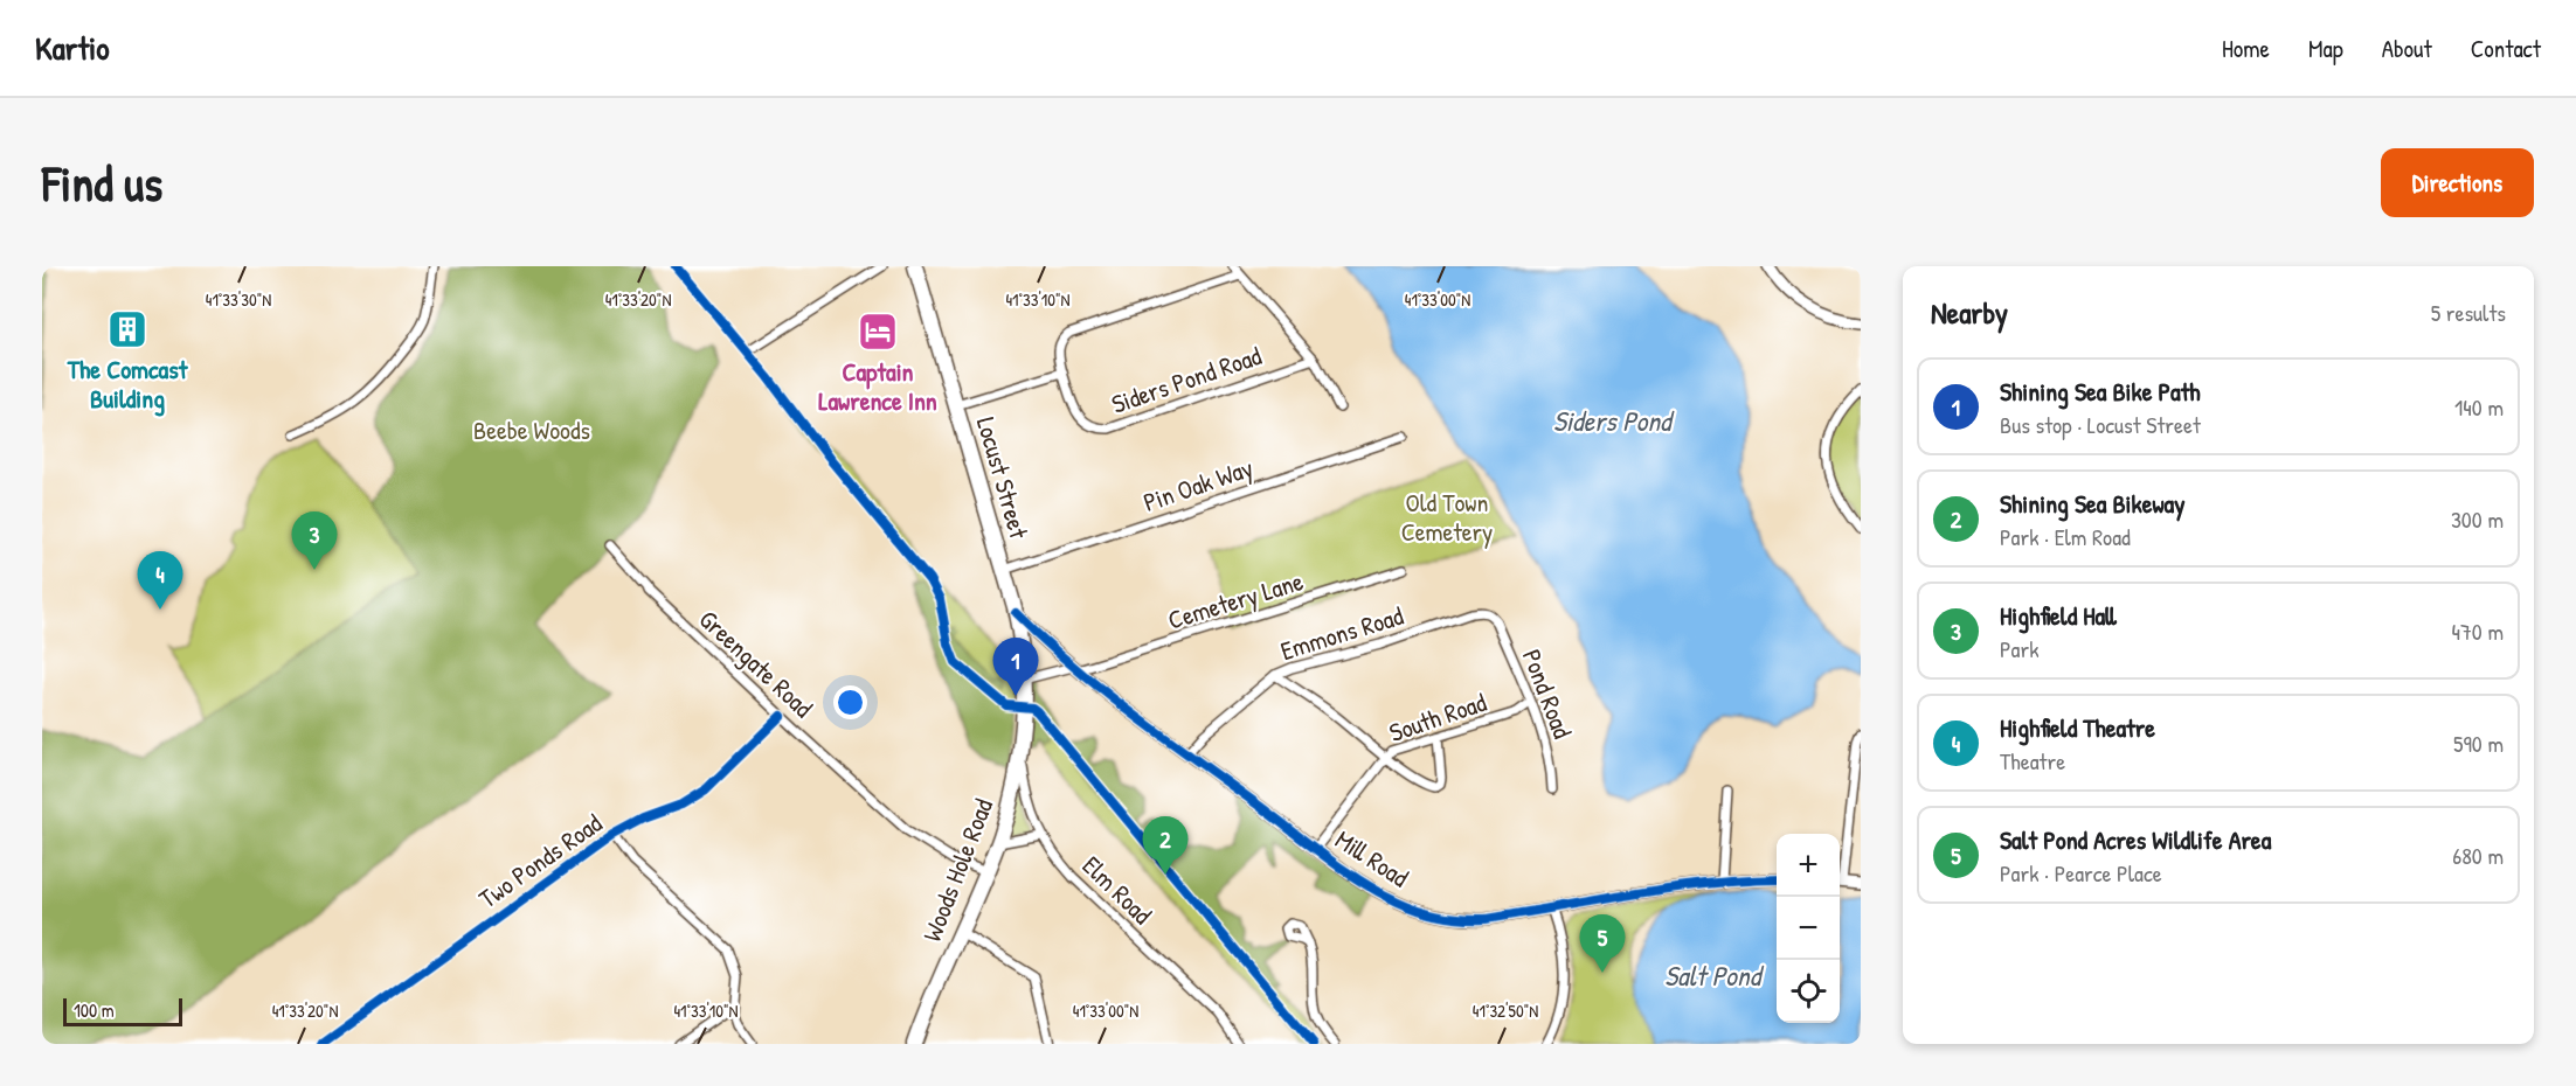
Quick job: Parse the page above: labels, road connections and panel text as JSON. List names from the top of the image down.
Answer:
{
  "streets": {
    "highway": ["Locust Street", "Woods Hole Road"],
    "street": [
      "Siders Pond Road",
      "Pin Oak Way",
      "Cemetery Lane",
      "Emmons Road",
      "Greengate Road",
      "Pond Road",
      "South Road",
      "Mill Road",
      "Two Ponds Road",
      "Elm Road"
    ]
  },
  "crossings": [
    ["Locust Street", "Pin Oak Way"],
    ["Locust Street", "Cemetery Lane"],
    ["Locust Street", "Mill Road"],
    ["Locust Street", "Woods Hole Road"],
    ["Cemetery Lane", "Mill Road"],
    ["Emmons Road", "Pond Road"],
    ["Emmons Road", "Mill Road"],
    ["Greengate Road", "Two Ponds Road"],
    ["Greengate Road", "Woods Hole Road"],
    ["Pond Road", "South Road"],
    ["South Road", "Mill Road"],
    ["Woods Hole Road", "Elm Road"]
  ],
  "water": ["Siders Pond", "Salt Pond"],
  "parks": ["Beebe Woods", "Old Town Cemetery"],
  "places": {
    "building": ["The Comcast Building"],
    "hotel": ["Captain Lawrence Inn"]
  },
  "scale_bar": "100 m",
  "page": {
    "header": "Kartio",
    "nav": [
      "Home",
      "Map",
      "About",
      "Contact"
    ],
    "buttons": "Directions",
    "title": "Find us",
    "heading": ["Nearby", "5 results"],
    "list": [
      {
        "mark": "1",
        "name": "Shining Sea Bike Path",
        "note": "Bus stop · Locust Street",
        "value": "140 m"
      },
      {
        "mark": "2",
        "name": "Shining Sea Bikeway",
        "note": "Park · Elm Road",
        "value": "300 m"
      },
      {
        "mark": "3",
        "name": "Highfield Hall",
        "note": "Park",
        "value": "470 m"
      },
      {
        "mark": "4",
        "name": "Highfield Theatre",
        "note": "Theatre",
        "value": "590 m"
      },
      {
        "mark": "5",
        "name": "Salt Pond Acres Wildlife Area",
        "note": "Park · Pearce Place",
        "value": "680 m"
      }
    ],
    "pins": [
      "3",
      "4",
      "1",
      "2",
      "5"
    ],
    "map_buttons": ["+", "−"],
    "scale": "100 m"
  },
  "coordinates": [
    "41°33'30\"N",
    "41°33'00\"N",
    "41°33'20\"N",
    "41°33'10\"N",
    "41°32'50\"N"
  ]
}
